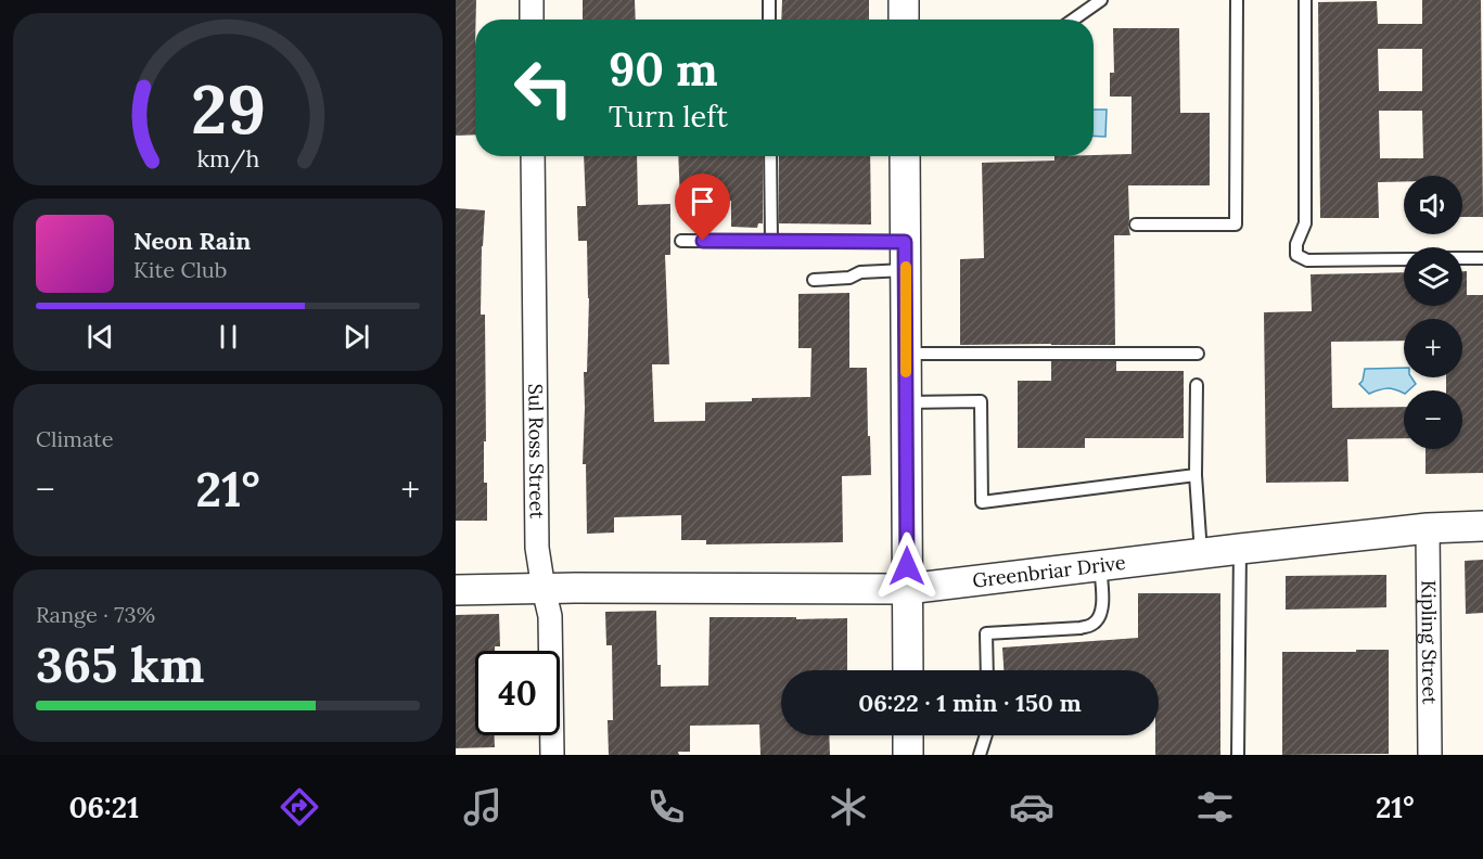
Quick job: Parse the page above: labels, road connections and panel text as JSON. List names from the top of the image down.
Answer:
{
  "streets": {
    "street": ["Sul Ross Street", "Greenbriar Drive", "Kipling Street"]
  },
  "crossings": [
    ["Sul Ross Street", "Greenbriar Drive"],
    ["Greenbriar Drive", "Kipling Street"]
  ],
  "page": {
    "turn": ["90 m", "Turn left"],
    "map_buttons": ["+", "−"],
    "song": ["Neon Rain", "Kite Club"],
    "tile": [
      "Climate",
      ["Range · 73%", "365 km"]
    ],
    "heat": ["−", "21°", "+"],
    "limit": "40",
    "trip": "06:22 · 1 min · 150 m",
    "tabs": ["06:21", "21°"],
    "gauge": ["29", "km/h"]
  }
}
